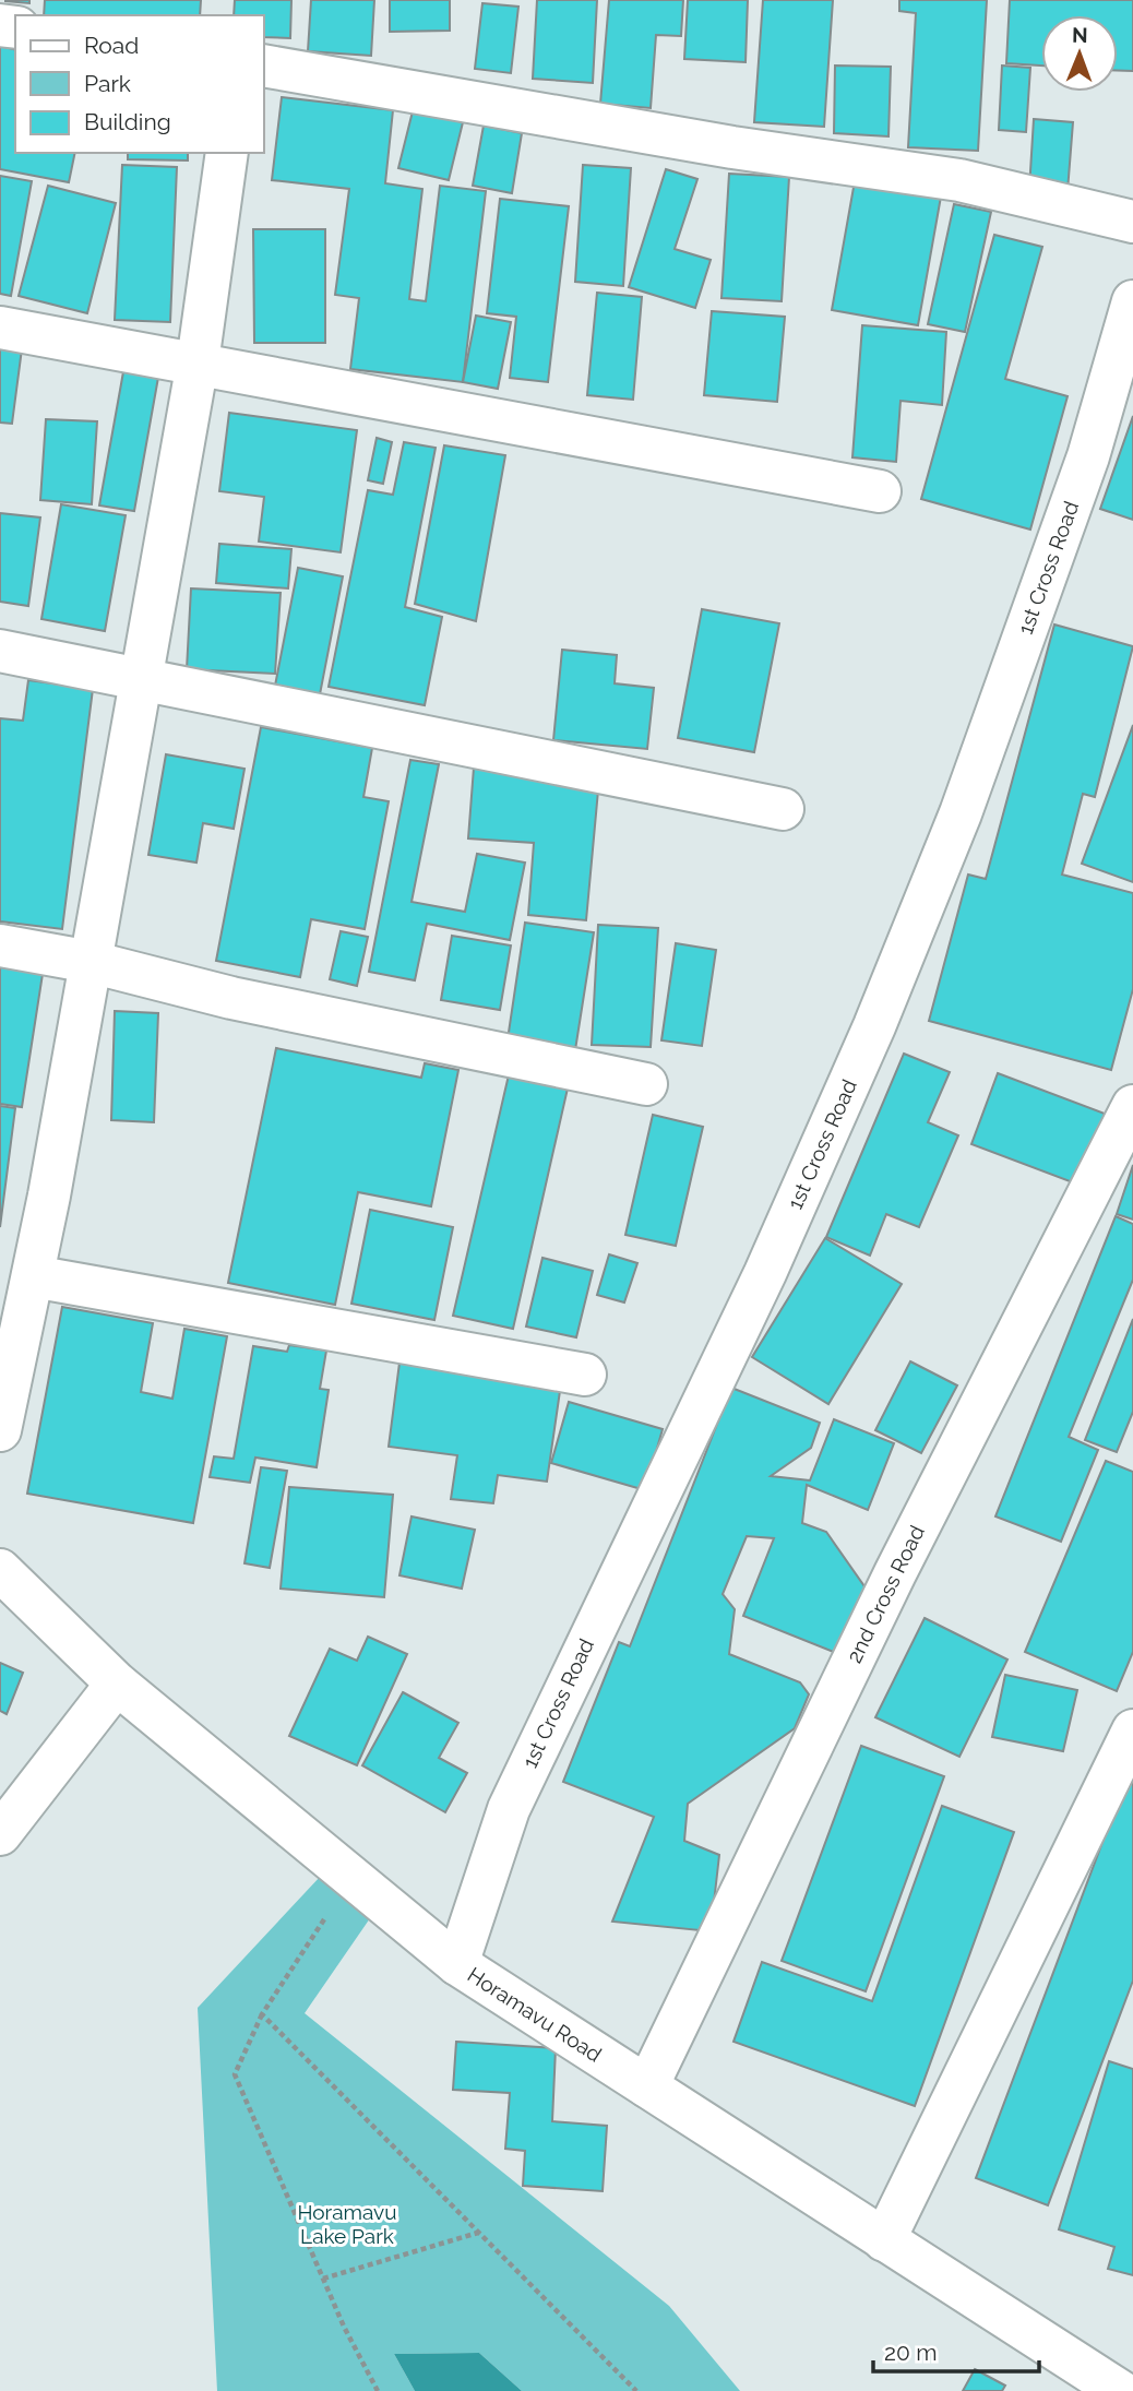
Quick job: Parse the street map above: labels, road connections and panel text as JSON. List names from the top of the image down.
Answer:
{
  "streets": {
    "street": ["1st Cross Road", "2nd Cross Road", "Horamavu Road"]
  },
  "crossings": [
    ["1st Cross Road", "Horamavu Road"],
    ["2nd Cross Road", "Horamavu Road"]
  ],
  "parks": ["Horamavu Lake Park"],
  "legend": ["Road", "Park", "Building"],
  "scale_bar": "20 m",
  "north": "top"
}
